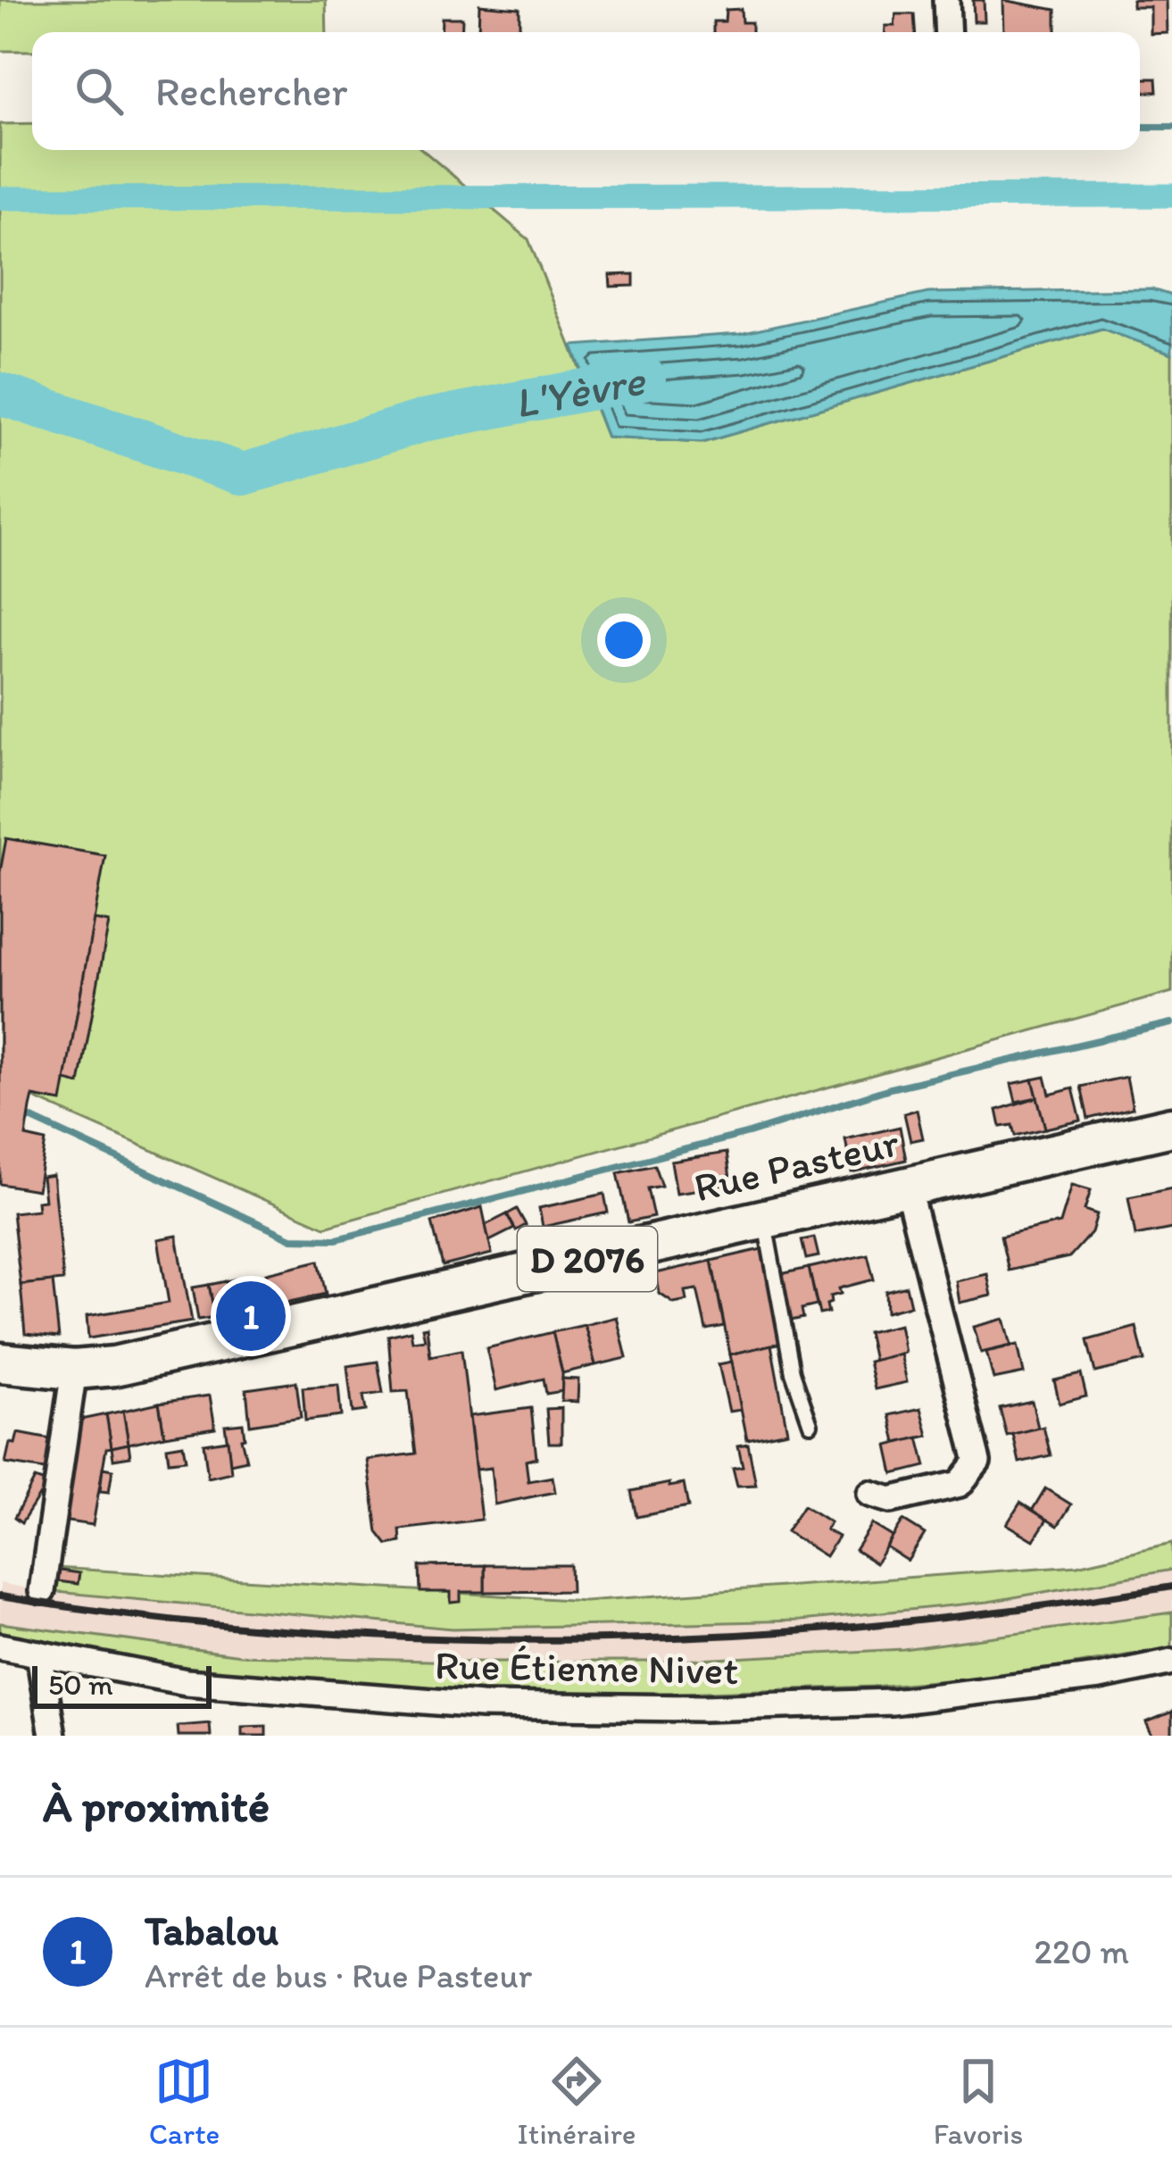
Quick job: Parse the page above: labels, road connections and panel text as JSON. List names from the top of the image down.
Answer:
{
  "streets": {
    "main road": ["Rue Pasteur", "D 2076"],
    "street": ["Rue Étienne Nivet"]
  },
  "water": ["L'Yèvre"],
  "scale_bar": "50 m",
  "page": {
    "search": "Rechercher",
    "pins": "1",
    "scale": "50 m",
    "heading": "À proximité",
    "list": [
      {
        "mark": "1",
        "name": "Tabalou",
        "note": "Arrêt de bus · Rue Pasteur",
        "value": "220 m"
      }
    ],
    "nav": ["Carte", "Itinéraire", "Favoris"]
  }
}
